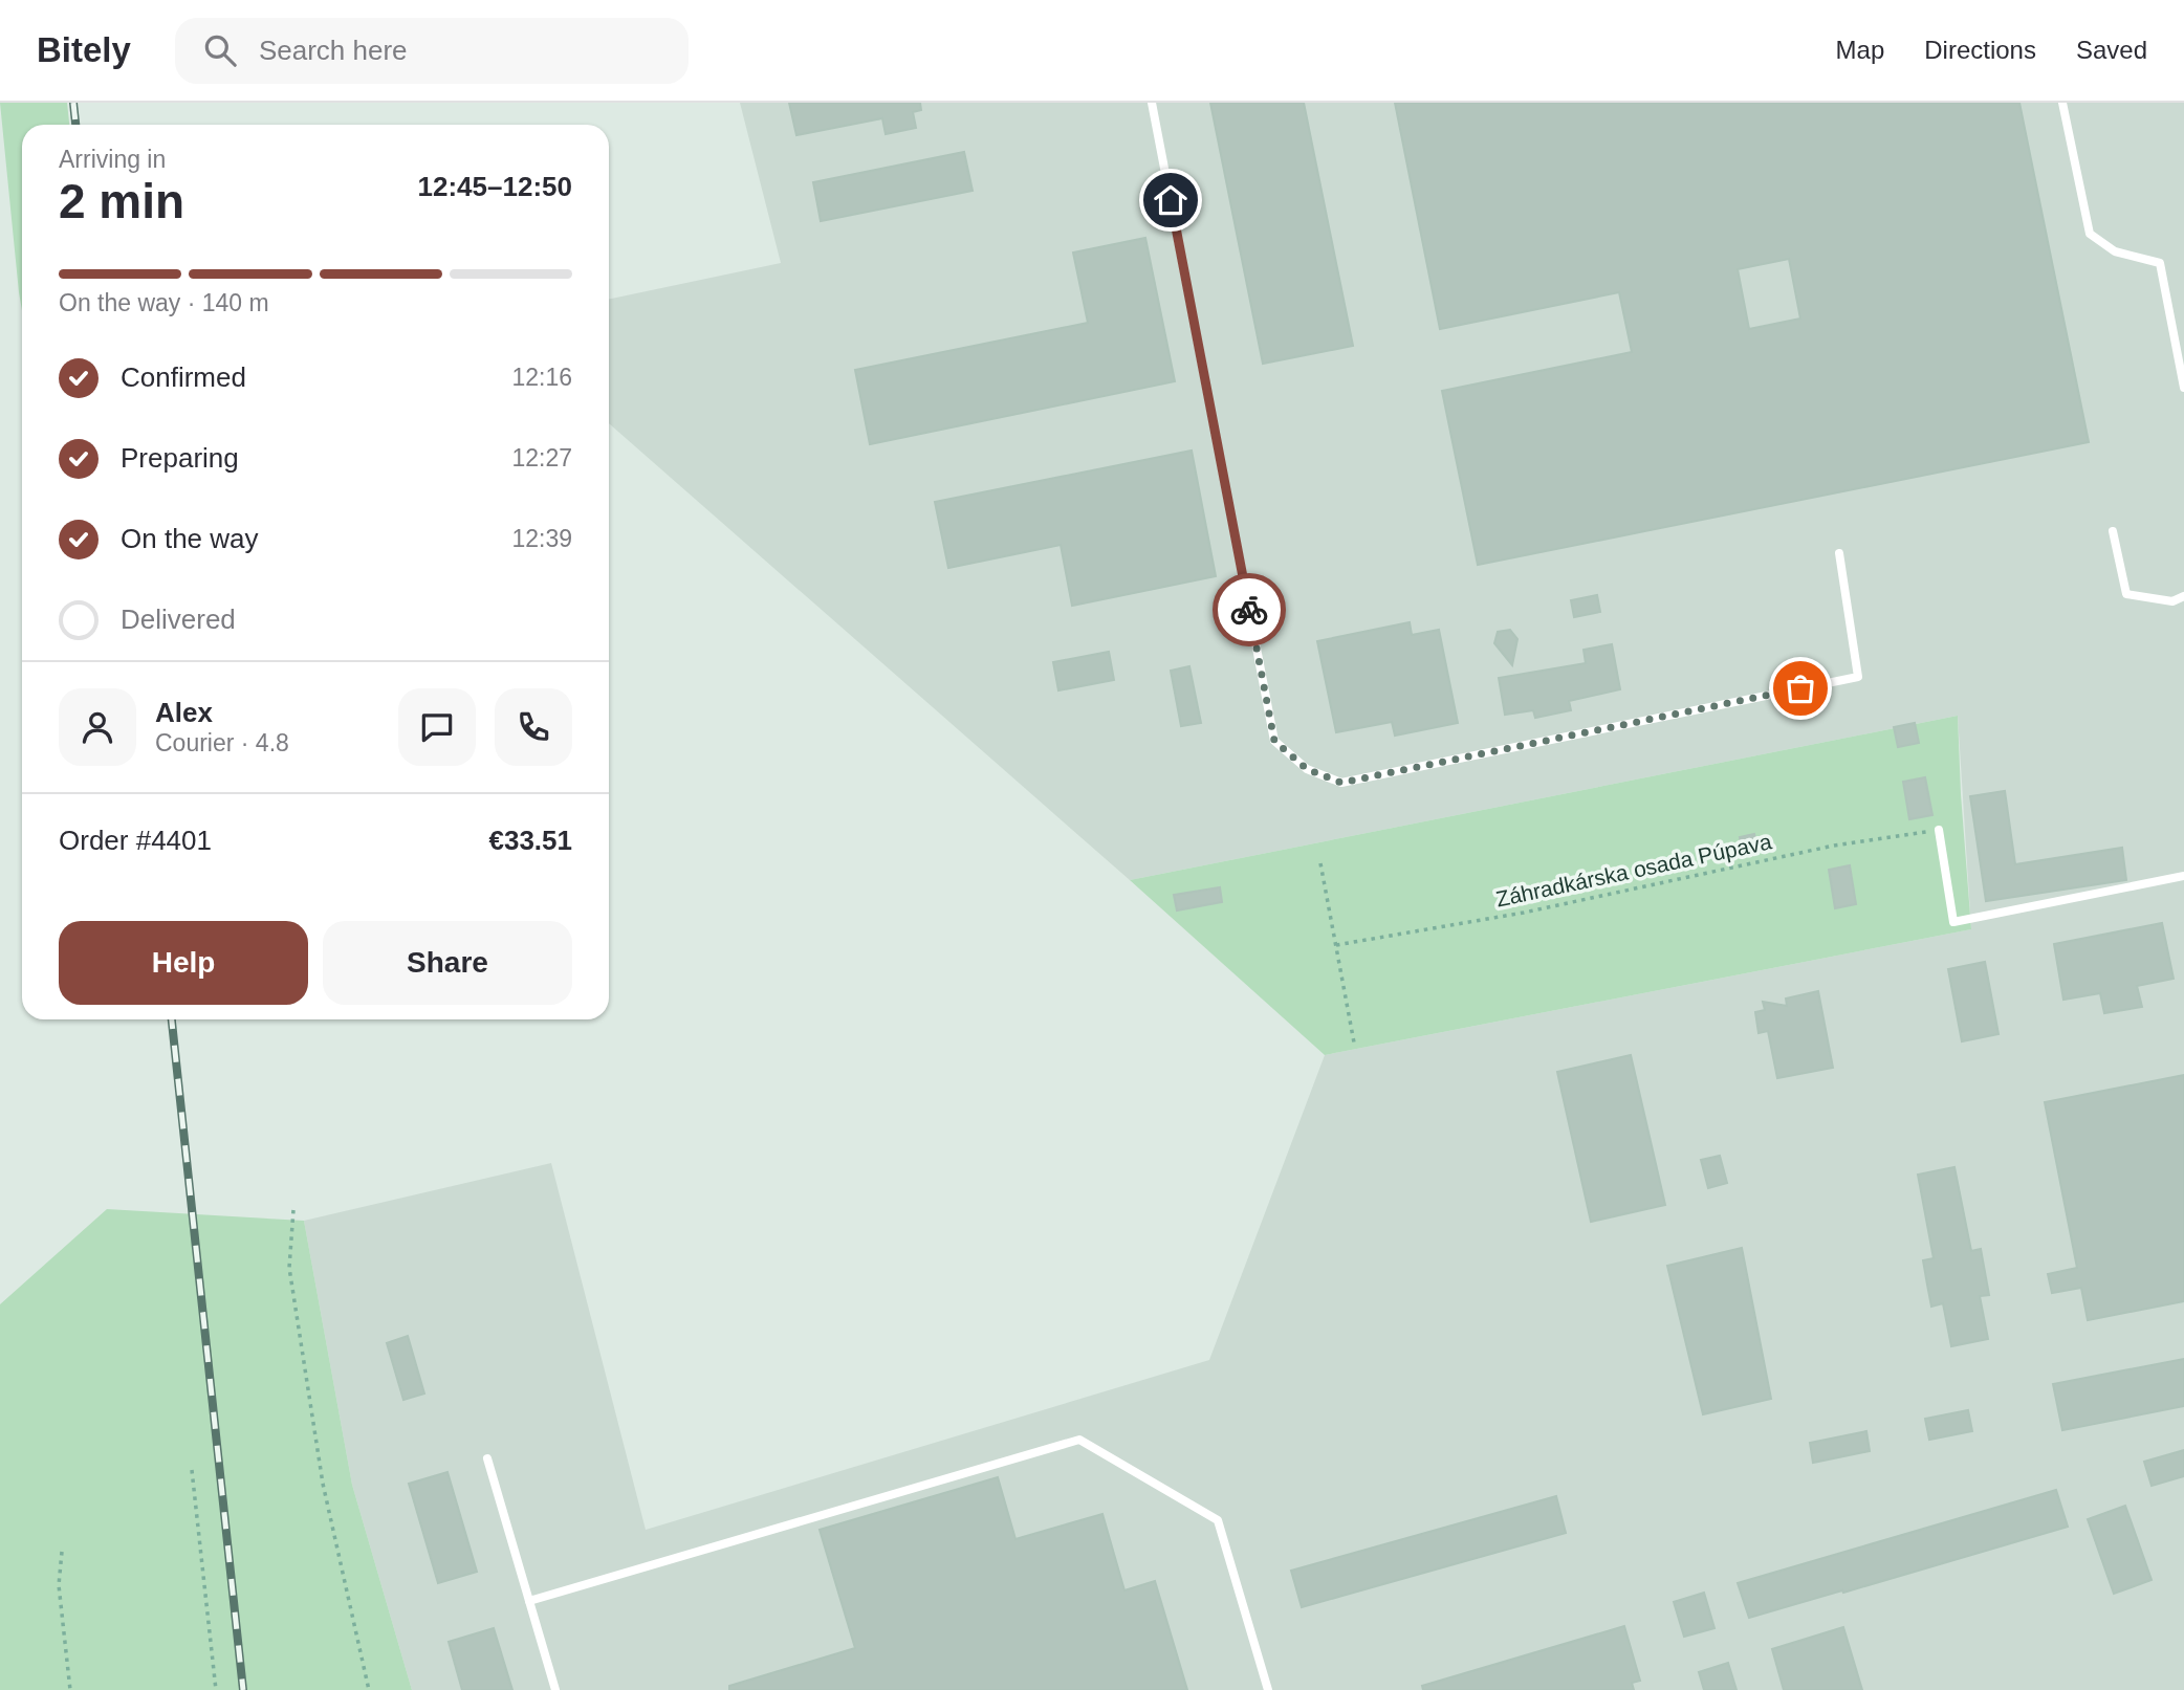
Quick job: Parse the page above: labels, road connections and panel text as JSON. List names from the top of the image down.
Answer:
{
  "streets": {
    "path": ["Záhradkárska osada Púpava"]
  },
  "page": {
    "header": "Bitely",
    "search": "Search here",
    "nav": ["Map", "Directions", "Saved"],
    "heading": ["2 min", "Arriving in", "12:45–12:50"],
    "panel": [
      "Alex",
      "Courier · 4.8",
      "Order #4401",
      "€33.51"
    ],
    "bar": "On the way · 140 m",
    "list": [
      ["Confirmed", "12:16"],
      ["Preparing", "12:27"],
      ["On the way", "12:39"],
      "Delivered"
    ],
    "buttons": ["Help", "Share"]
  }
}
